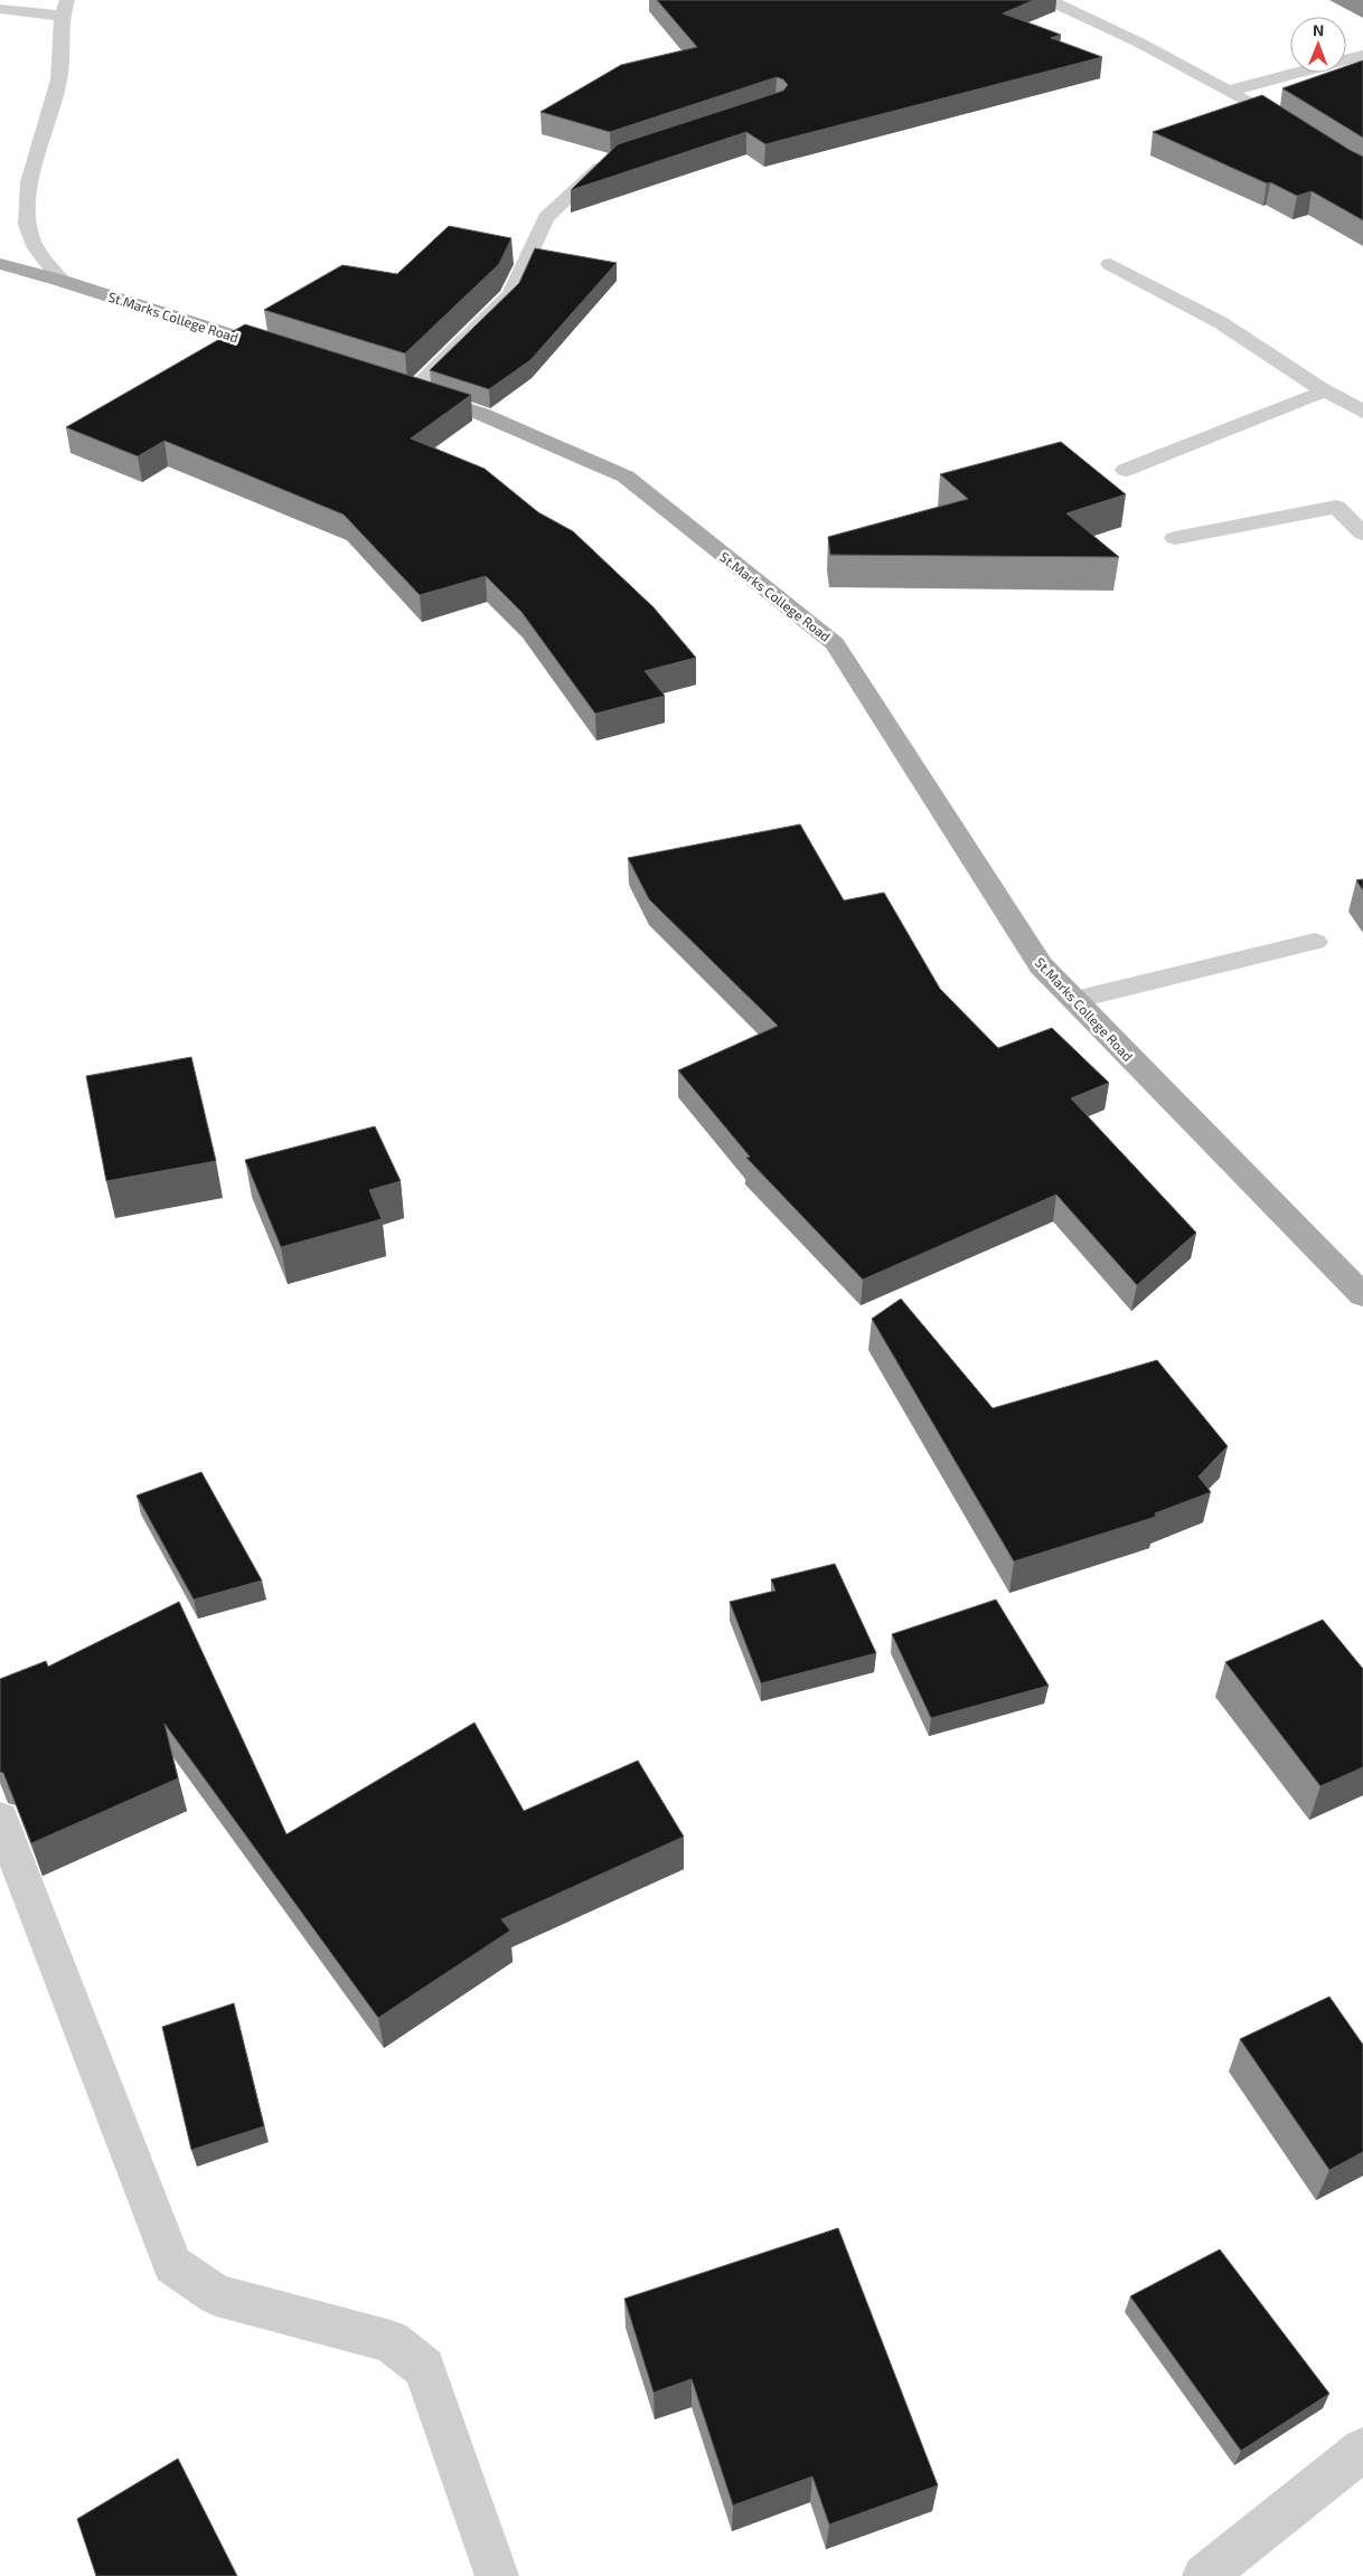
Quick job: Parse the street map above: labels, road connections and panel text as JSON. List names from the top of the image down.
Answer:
{
  "streets": {
    "main road": ["St.Marks College Road"]
  },
  "north": "top"
}
